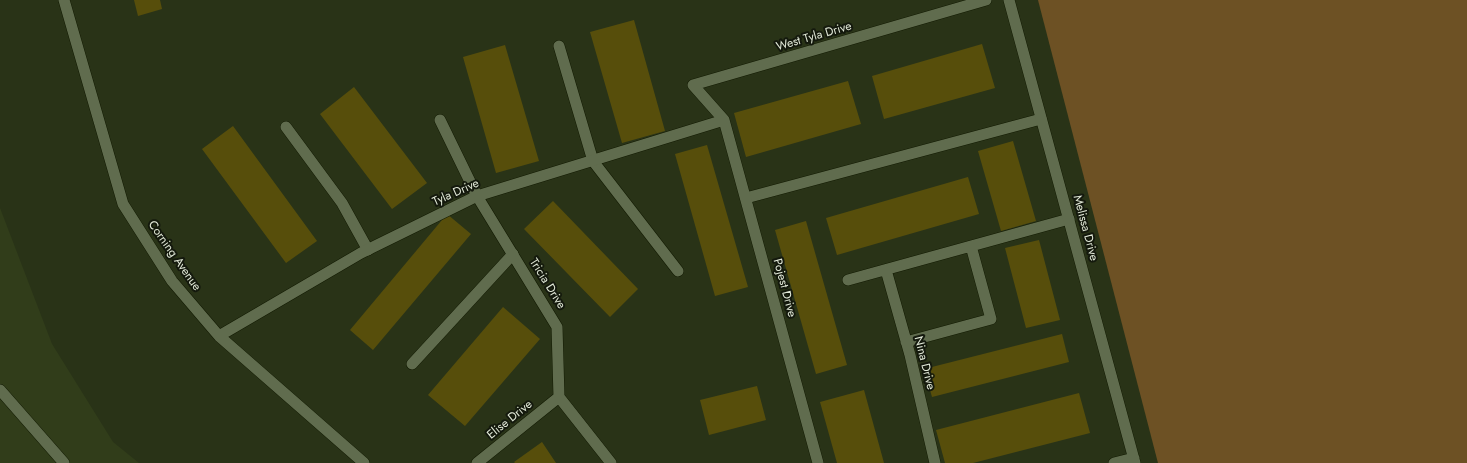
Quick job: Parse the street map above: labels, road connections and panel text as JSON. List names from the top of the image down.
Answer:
{
  "streets": {
    "street": [
      "West Tyla Drive",
      "Tyla Drive",
      "Melissa Drive",
      "Corning Avenue",
      "Tricia Drive",
      "Pojest Drive",
      "Nina Drive",
      "Elise Drive"
    ]
  },
  "crossings": [
    ["West Tyla Drive", "Tyla Drive"],
    ["West Tyla Drive", "Pojest Drive"],
    ["Tyla Drive", "Corning Avenue"],
    ["Tyla Drive", "Tricia Drive"],
    ["Tyla Drive", "Pojest Drive"],
    ["Tricia Drive", "Elise Drive"]
  ]
}
